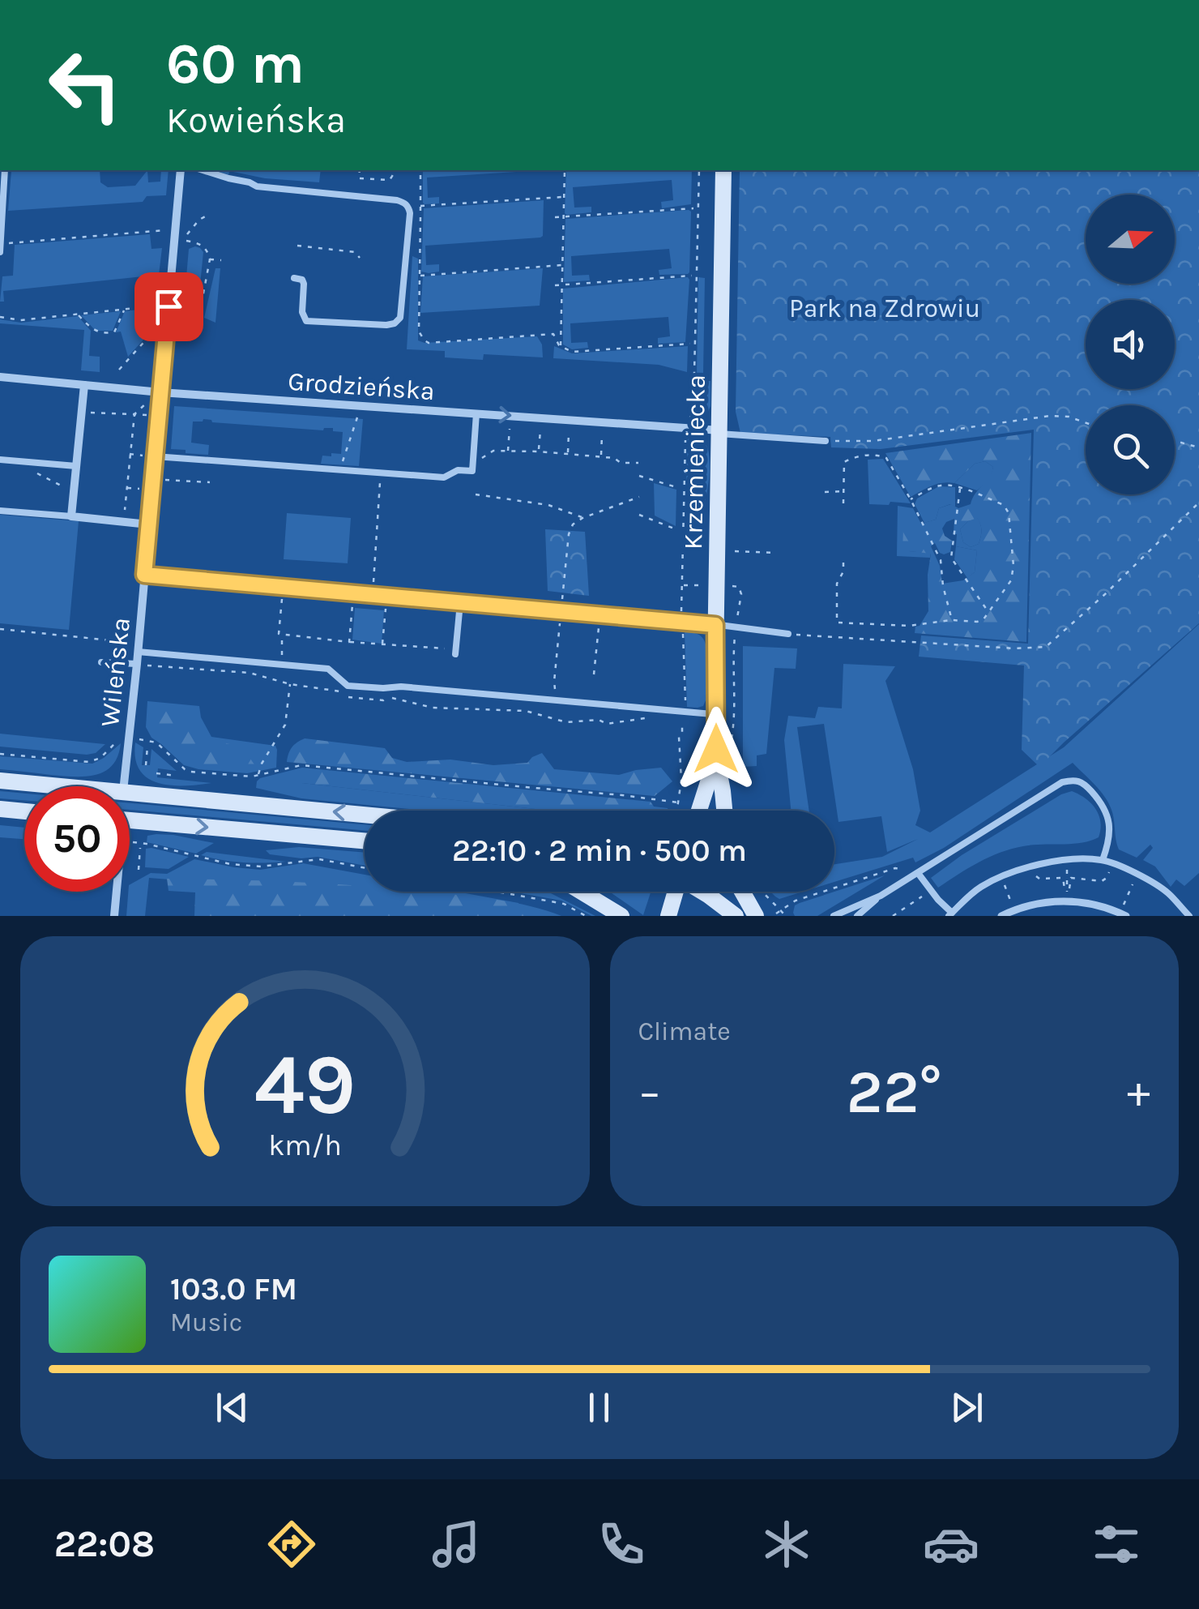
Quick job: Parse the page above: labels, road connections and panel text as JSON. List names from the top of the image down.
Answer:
{
  "streets": {
    "main road": ["Krzemieniecka"],
    "street": ["Grodzieńska", "Wileńska"]
  },
  "crossings": [
    ["Grodzieńska", "Krzemieniecka"],
    ["Grodzieńska", "Wileńska"]
  ],
  "parks": ["Park na Zdrowiu"],
  "north": "right",
  "page": {
    "turn": ["60 m", "Kowieńska"],
    "limit": "50",
    "trip": "22:10 · 2 min · 500 m",
    "tile": "Climate",
    "heat": ["−", "22°", "+"],
    "song": ["103.0 FM", "Music"],
    "tabs": "22:08",
    "gauge": ["49", "km/h"]
  }
}
